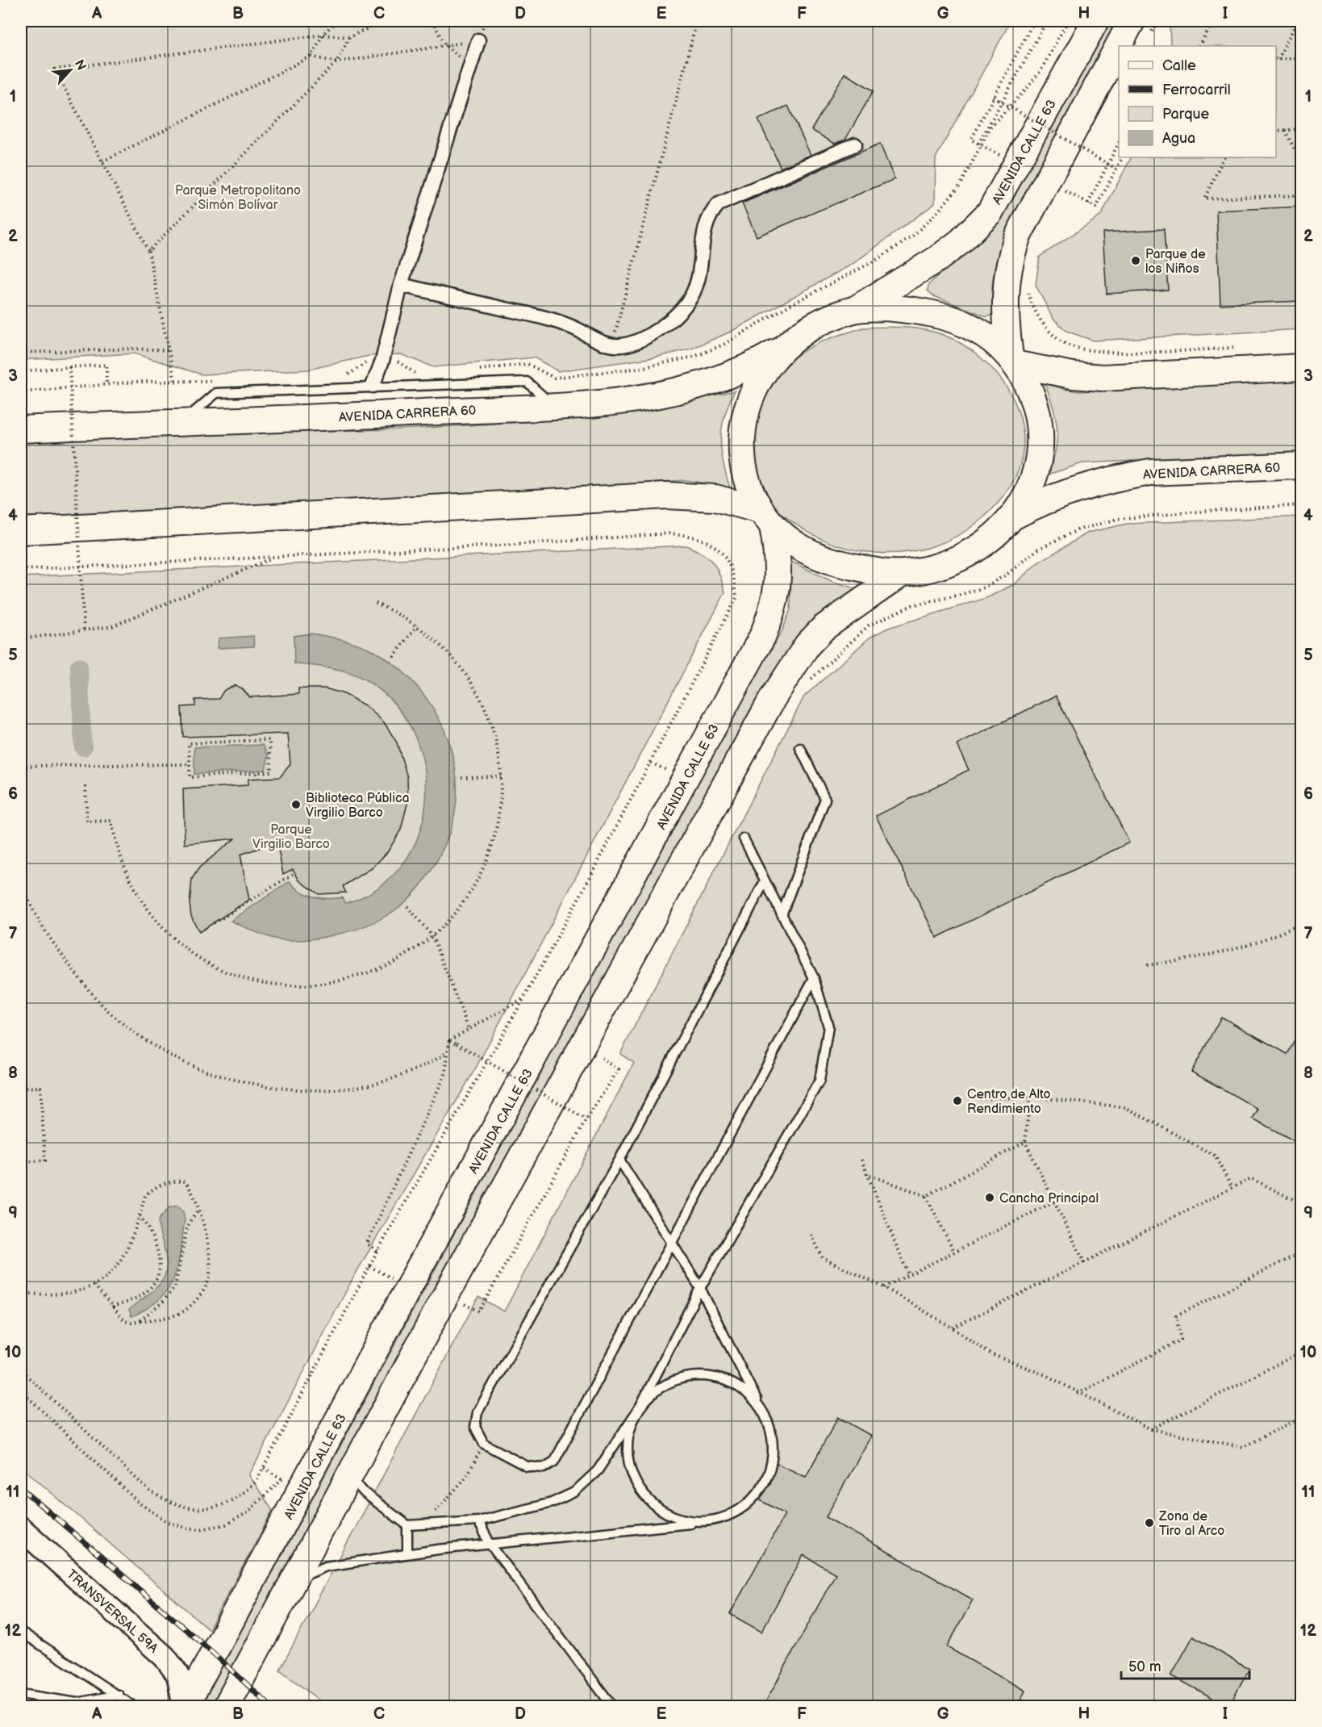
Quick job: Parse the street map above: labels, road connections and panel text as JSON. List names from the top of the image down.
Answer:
{
  "streets": {
    "main road": ["AVENIDA CALLE 63", "AVENIDA CARRERA 60"],
    "street": ["TRANSVERSAL 59A"]
  },
  "crossings": [
    ["AVENIDA CALLE 63", "TRANSVERSAL 59A"]
  ],
  "parks": ["Parque Metropolitano Simón Bolívar", "Parque Virgilio Barco"],
  "places": [
    "Parque de los Niños",
    "Biblioteca Pública Virgilio Barco",
    "Centro de Alto Rendimiento",
    "Cancha Principal",
    "Zona de Tiro al Arco"
  ],
  "legend": [
    "Calle",
    "Ferrocarril",
    "Parque",
    "Agua"
  ],
  "scale_bar": "50 m",
  "north": "top right",
  "grid": {
    "columns": [
      "A",
      "B",
      "C",
      "D",
      "E",
      "F",
      "G",
      "H",
      "I"
    ],
    "rows": [
      "1",
      "2",
      "3",
      "4",
      "5",
      "6",
      "7",
      "8",
      "9",
      "10",
      "11",
      "12"
    ]
  }
}
